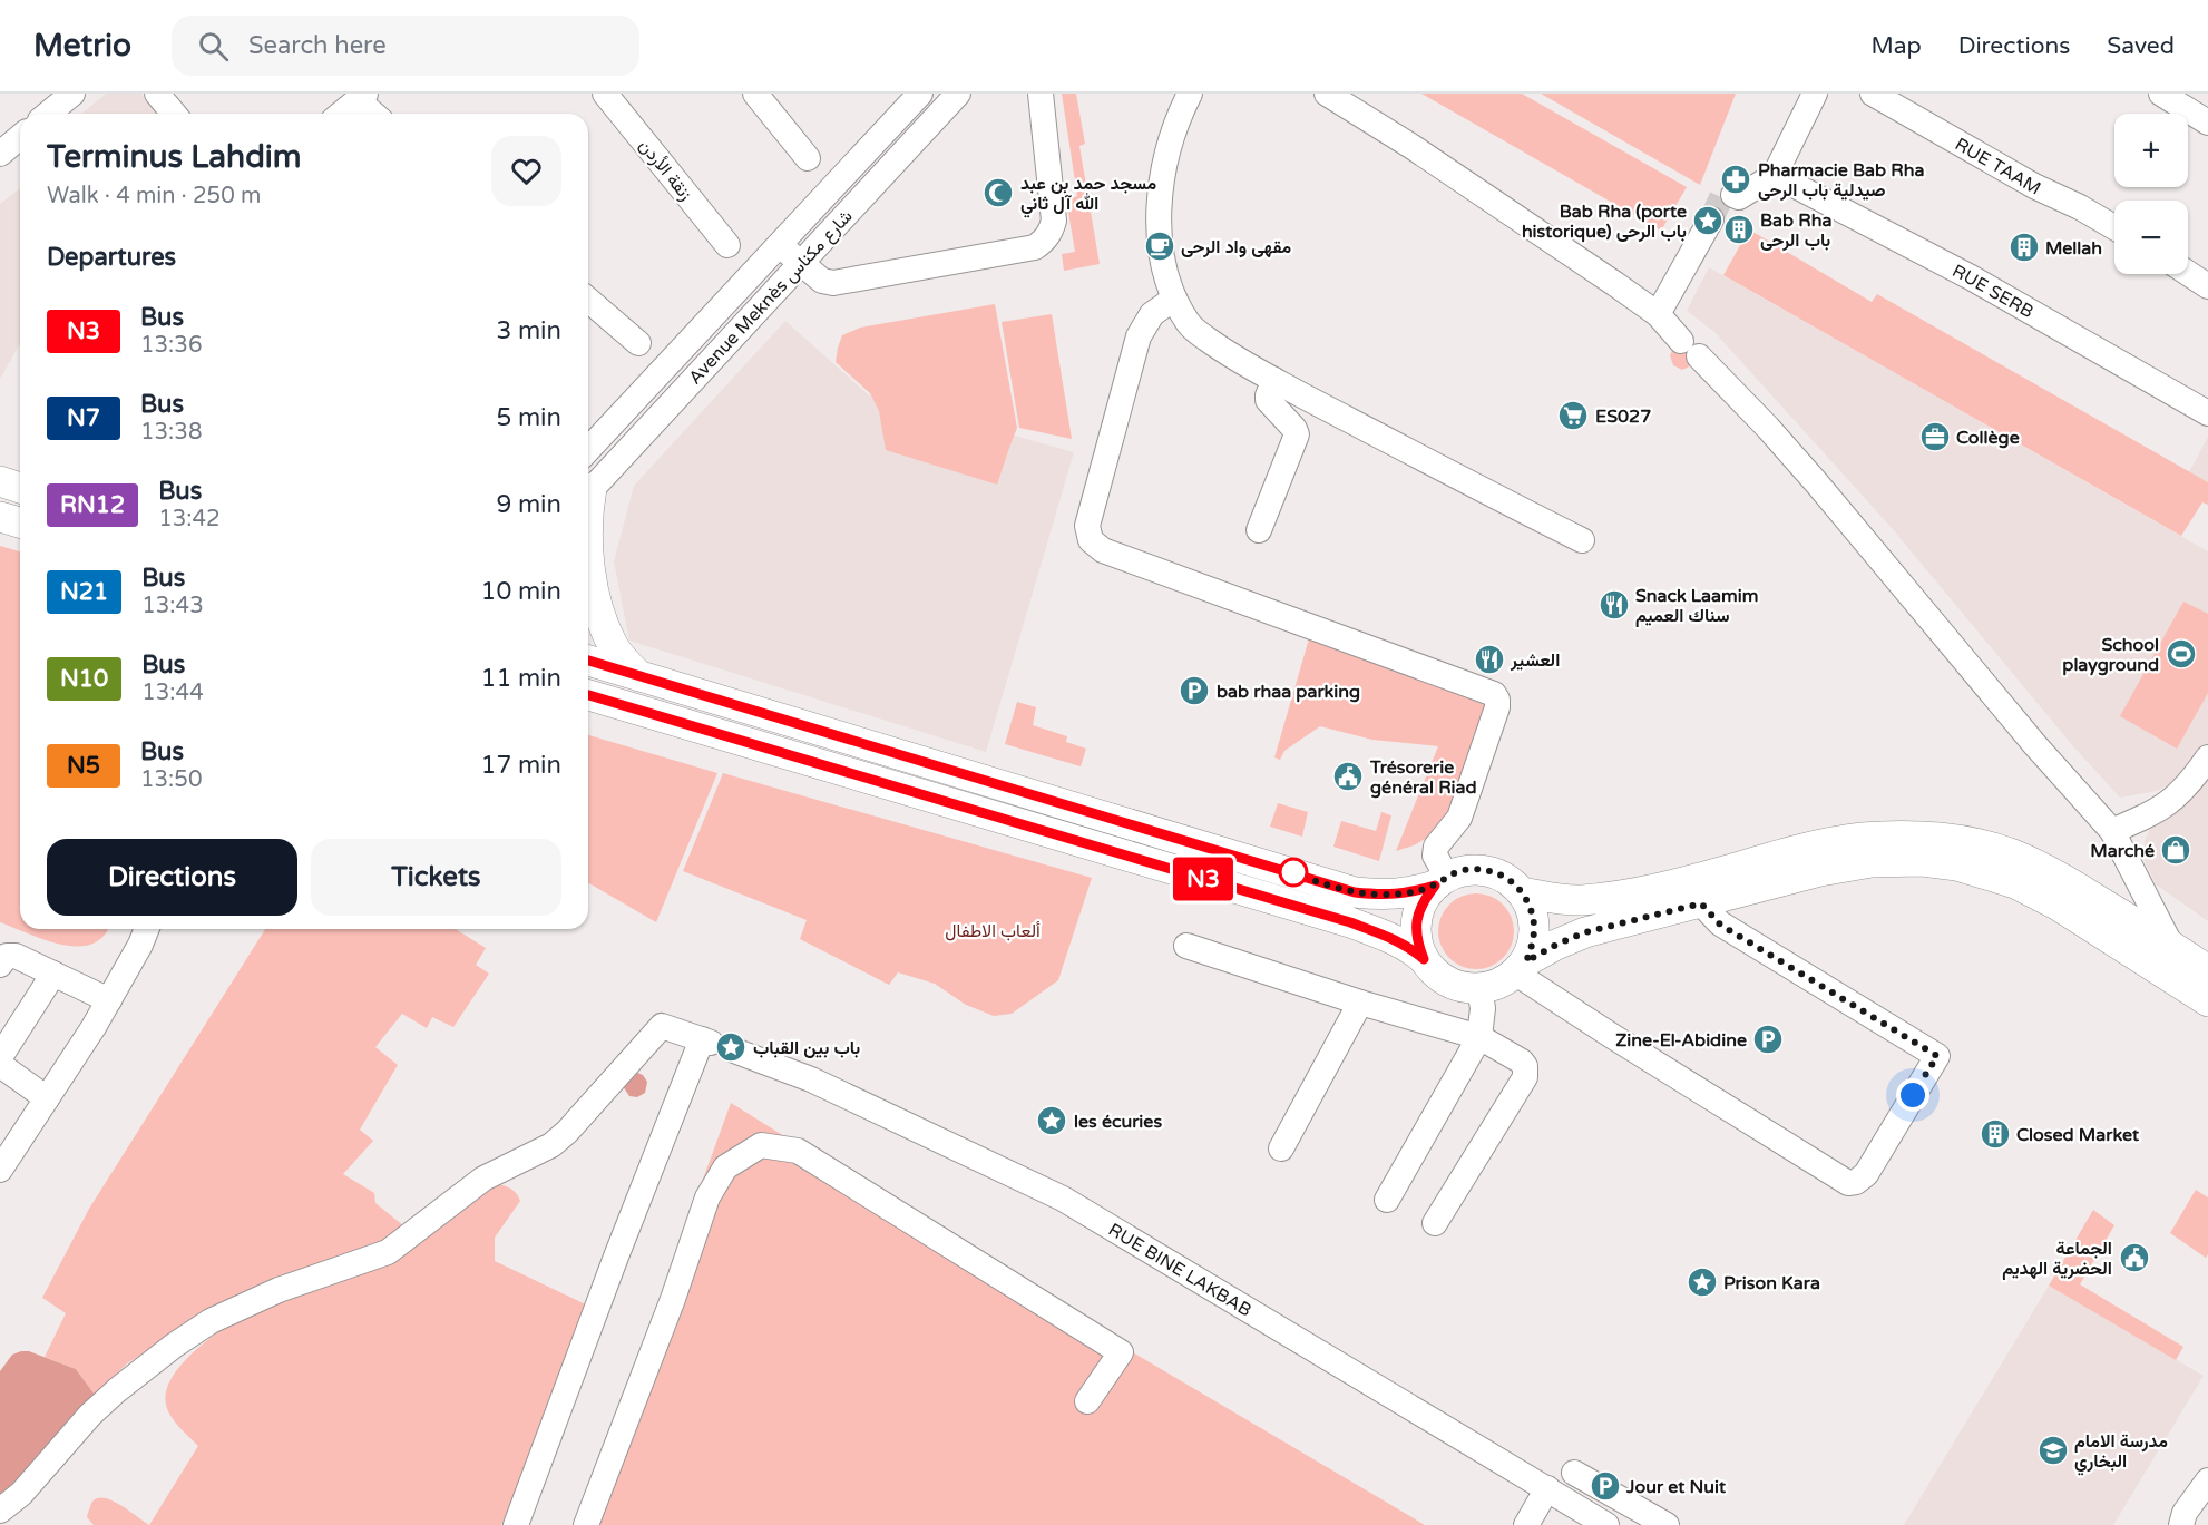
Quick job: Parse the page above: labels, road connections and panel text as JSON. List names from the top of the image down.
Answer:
{
  "streets": {
    "street": [
      "RUE TAAM",
      "زنقة الأردن",
      "RUE SERB",
      "Avenue Meknès شارع مكناس",
      "RUE BINE LAKBAB"
    ]
  },
  "parks": ["ألعاب الاطفال"],
  "places": {
    "pharmacy": ["Pharmacie Bab Rha صيدلية باب الرحى"],
    "mosque": ["مسجد حمد بن عبد الله آل ثاني"],
    "place": [
      "Bab Rha (porte historique) باب الرحى",
      "باب بين القباب",
      "les écuries",
      "Prison Kara"
    ],
    "building": ["Bab Rha باب الرحى", "Mellah", "Closed Market"],
    "cafe": ["مقهى واد الرحى"],
    "supermarket": ["ES027"],
    "office": ["Collège"],
    "restaurant": ["Snack Laamim سناك العميم", "العشير"],
    "sports": ["School playground"],
    "parking": ["bab rhaa parking", "Zine-El-Abidine", "Jour et Nuit"],
    "public building": ["Trésorerie général Riad", "الجماعة الحضرية الهديم"],
    "shop": ["Marché"],
    "school or university": ["مدرسة الامام البخاري"]
  },
  "lines": ["bus line N3"],
  "page": {
    "header": "Metrio",
    "search": "Search here",
    "nav": ["Map", "Directions", "Saved"],
    "on_map": "N3",
    "map_buttons": ["+", "−"],
    "heading": [
      ["Terminus Lahdim", "Walk · 4 min · 250 m"],
      "Departures"
    ],
    "list": [
      {
        "mark": "N3",
        "name": "Bus",
        "note": "13:36",
        "value": "3 min"
      },
      {
        "mark": "N7",
        "name": "Bus",
        "note": "13:38",
        "value": "5 min"
      },
      {
        "mark": "RN12",
        "name": "Bus",
        "note": "13:42",
        "value": "9 min"
      },
      {
        "mark": "N21",
        "name": "Bus",
        "note": "13:43",
        "value": "10 min"
      },
      {
        "mark": "N10",
        "name": "Bus",
        "note": "13:44",
        "value": "11 min"
      },
      {
        "mark": "N5",
        "name": "Bus",
        "note": "13:50",
        "value": "17 min"
      }
    ],
    "buttons": ["Directions", "Tickets"]
  }
}
